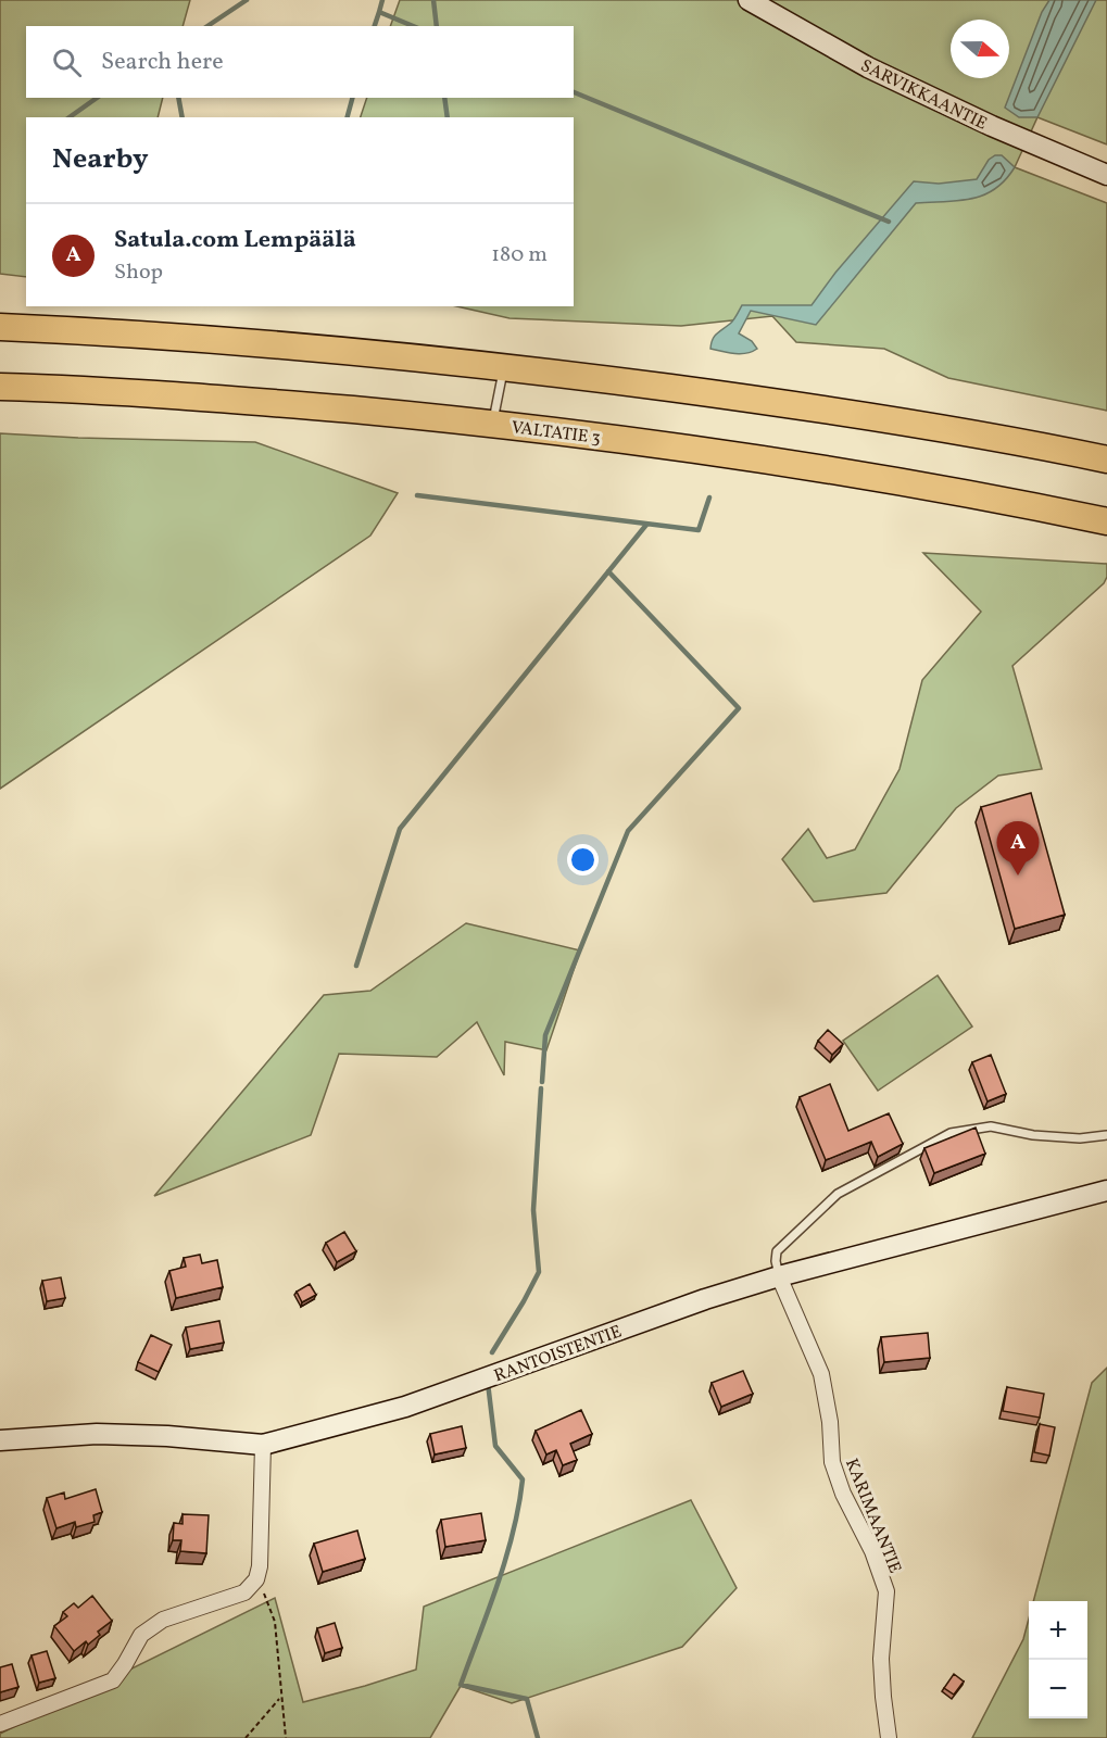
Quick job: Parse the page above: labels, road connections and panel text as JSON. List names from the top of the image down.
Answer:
{
  "streets": {
    "highway": ["VALTATIE 3"],
    "street": ["SARVIKKAANTIE", "RANTOISTENTIE", "KARIMAANTIE"]
  },
  "crossings": [
    ["RANTOISTENTIE", "KARIMAANTIE"]
  ],
  "north": "right",
  "page": {
    "search": "Search here",
    "heading": "Nearby",
    "list": [
      {
        "mark": "A",
        "name": "Satula.com Lempäälä",
        "note": "Shop",
        "value": "180 m"
      }
    ],
    "pins": "A",
    "map_buttons": ["+", "−"]
  }
}
